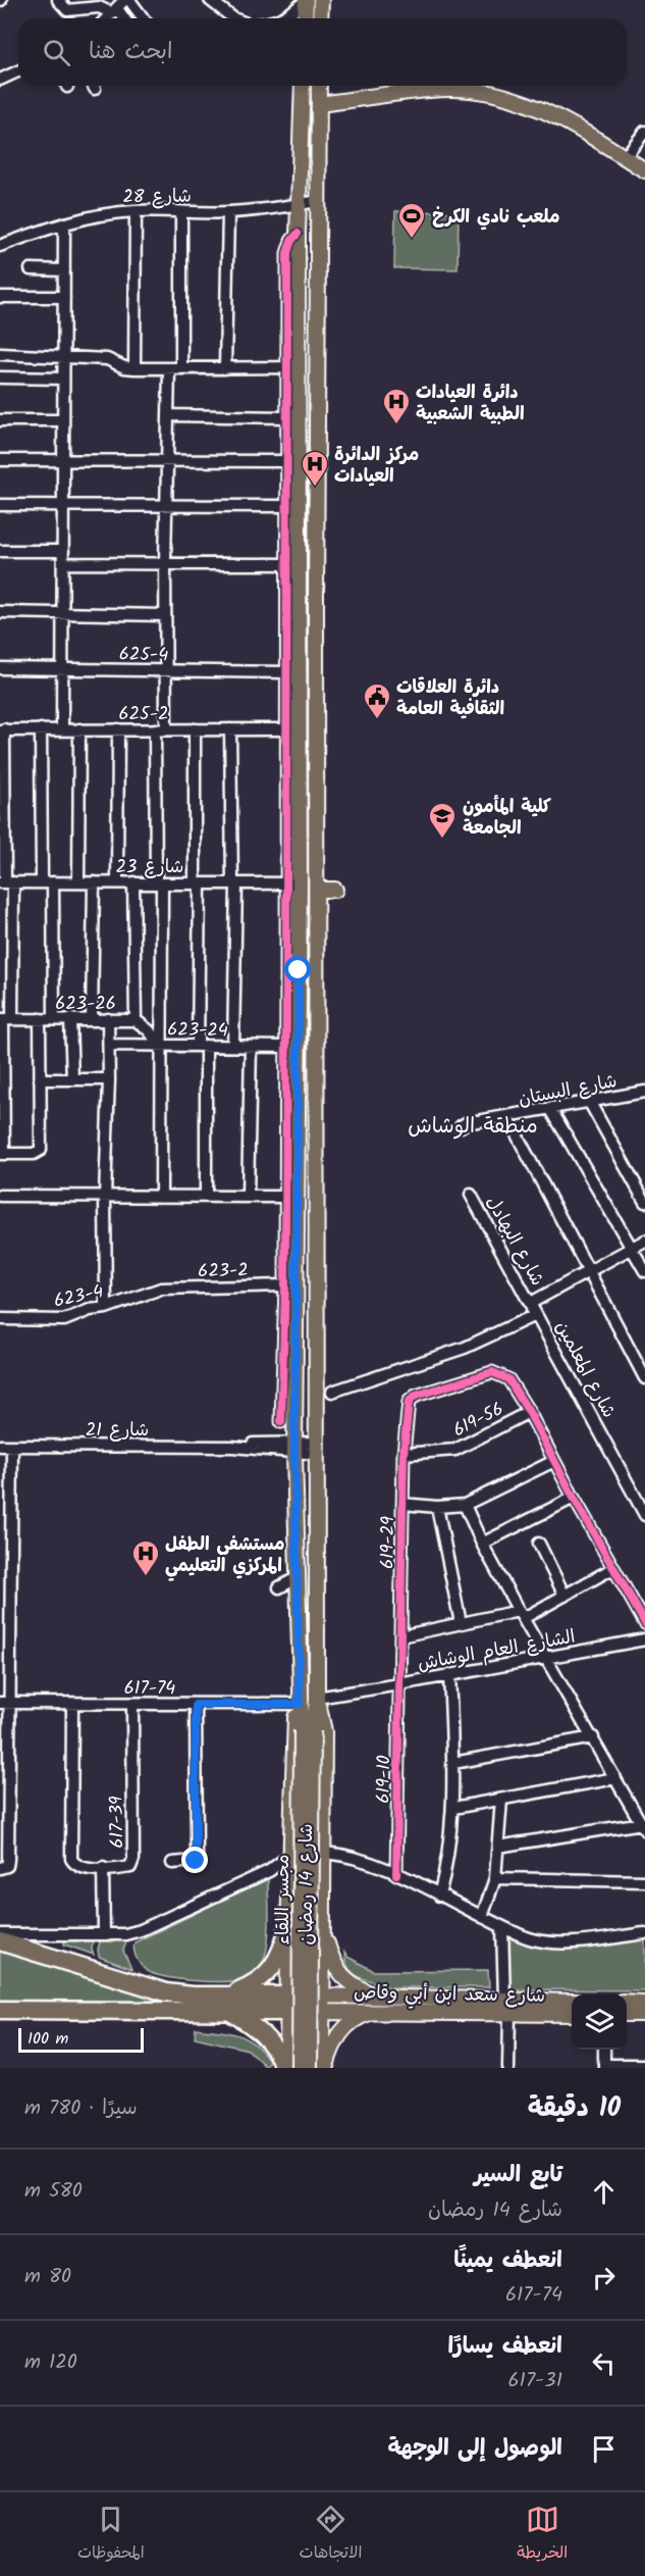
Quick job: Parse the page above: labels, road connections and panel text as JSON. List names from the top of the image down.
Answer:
{
  "streets": {
    "main road": ["شارع 14 رمضان", "مجسر اللقاء", "شارع سعد ابن أبي وقاص"],
    "street": [
      "شارع 28",
      "625-4",
      "625-2",
      "شارع 23",
      "623-26",
      "623-24",
      "شارع البستان",
      "شارع البهادل",
      "623-2",
      "623-4",
      "شارع المعلمين",
      "619-56",
      "شارع 21",
      "619-29",
      "الشارع العام الوشاش",
      "617-74",
      "619-10",
      "617-39"
    ]
  },
  "crossings": [
    ["شارع 28", "شارع 14 رمضان"],
    ["شارع 23", "شارع 14 رمضان"],
    ["623-26", "623-24"],
    ["شارع البهادل", "شارع المعلمين"],
    ["623-2", "623-4"],
    ["619-56", "619-29"],
    ["شارع 21", "شارع 14 رمضان"],
    ["619-29", "الشارع العام الوشاش"],
    ["619-29", "619-10"],
    ["الشارع العام الوشاش", "619-10"],
    ["الشارع العام الوشاش", "شارع 14 رمضان"],
    ["617-74", "617-39"],
    ["617-74", "شارع 14 رمضان"],
    ["شارع 14 رمضان", "مجسر اللقاء"],
    ["شارع 14 رمضان", "شارع سعد ابن أبي وقاص"]
  ],
  "districts": ["منطقة الوشاش"],
  "places": {
    "sports": ["ملعب نادي الكرخ"],
    "hospital": ["دائرة العيادات الطبية الشعبية", "مركز الدائرة العيادات", "مستشفى الطفل المركزي التعليمي"],
    "public building": ["دائرة العلاقات الثقافية العامة"],
    "school or university": ["كلية المأمون الجامعة"]
  },
  "scale_bar": "100 m",
  "page": {
    "search": "ابحث هنا",
    "scale": "100 m",
    "heading": ["10 دقيقة", "سيرًا · 780 m"],
    "list": [
      ["تابع السير", "شارع 14 رمضان", "580 m"],
      ["انعطف يمينًا", "617-74", "80 m"],
      ["انعطف يسارًا", "617-31", "120 m"],
      "الوصول إلى الوجهة"
    ],
    "nav": ["الخريطة", "الاتجاهات", "المحفوظات"]
  }
}
